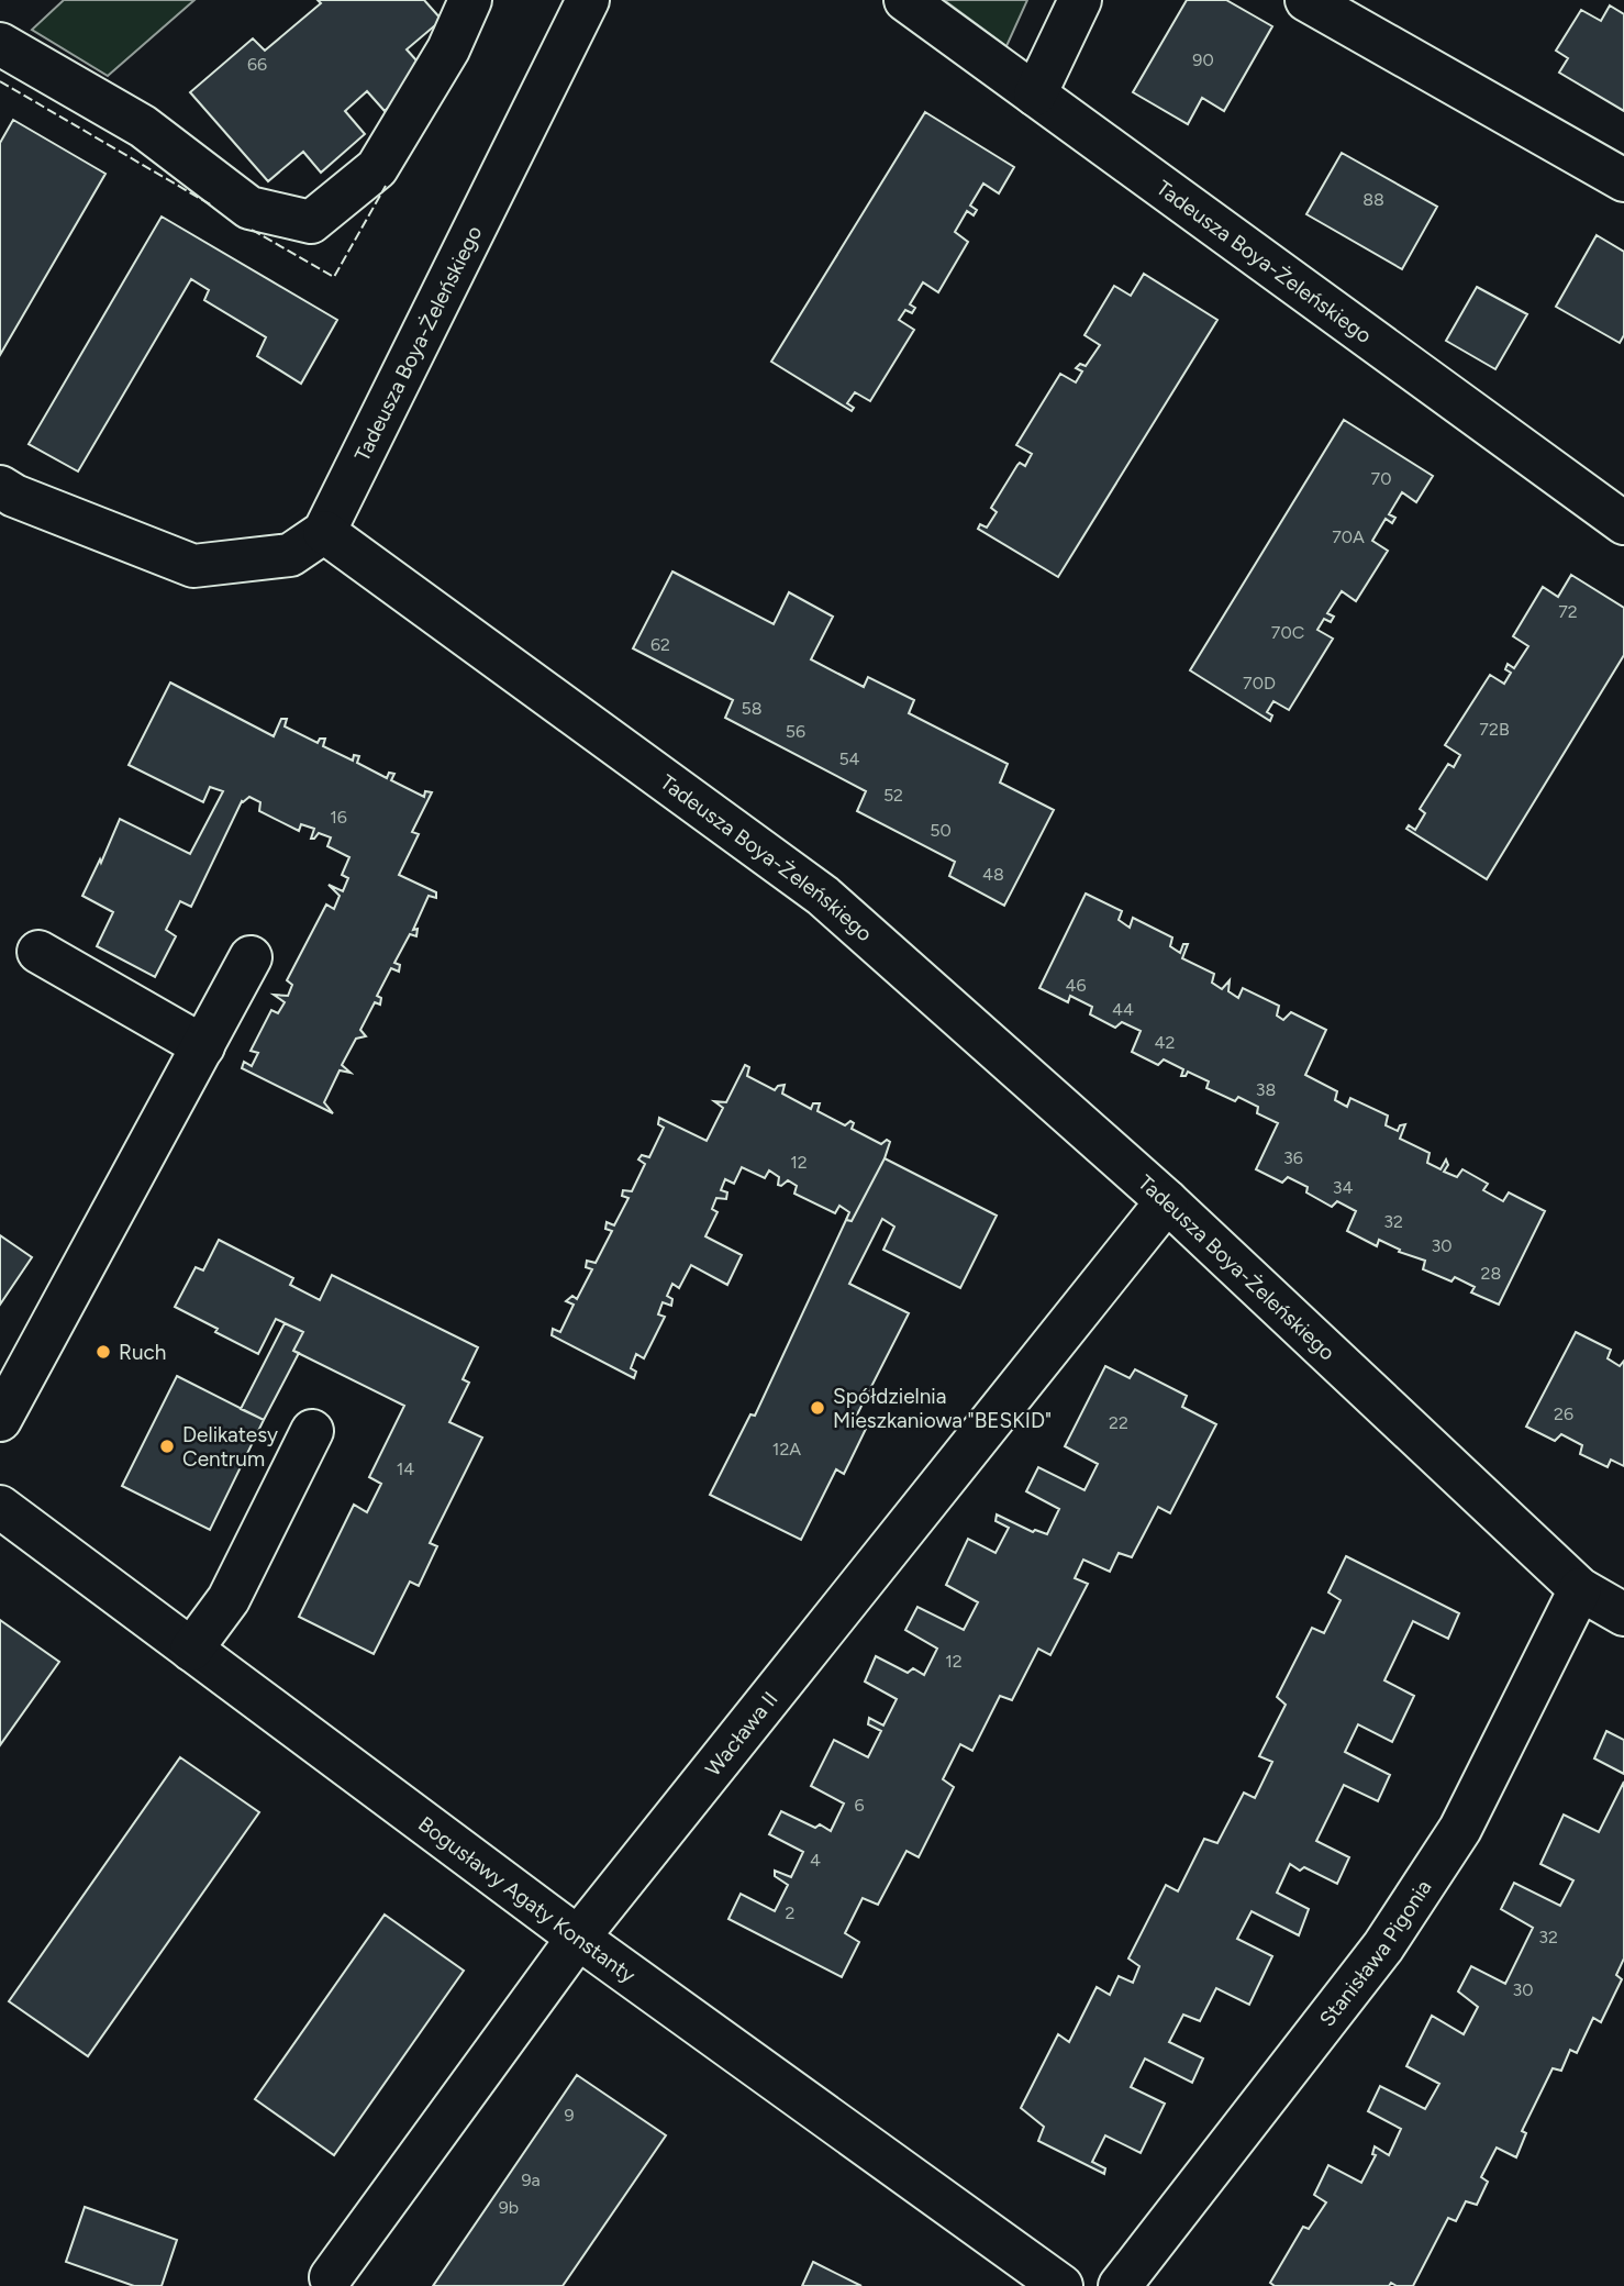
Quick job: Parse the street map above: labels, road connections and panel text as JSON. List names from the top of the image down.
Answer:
{
  "streets": {
    "street": [
      "Tadeusza Boya-Żeleńskiego",
      "Wacława II",
      "Bogusławy Agaty Konstanty",
      "Stanisława Pigonia"
    ]
  },
  "crossings": [
    ["Tadeusza Boya-Żeleńskiego", "Wacława II"],
    ["Tadeusza Boya-Żeleńskiego", "Stanisława Pigonia"],
    ["Wacława II", "Bogusławy Agaty Konstanty"]
  ],
  "places": ["Ruch", "Spółdzielnia Mieszkaniowa \"BESKID\"", "Delikatesy Centrum"],
  "house_numbers": [
    "90",
    "66",
    "88",
    "70",
    "70A",
    "72",
    "70C",
    "62",
    "70D",
    "58",
    "72B",
    "56",
    "54",
    "52",
    "16",
    "50",
    "48",
    "46",
    "44",
    "42",
    "38",
    "36",
    "12",
    "34",
    "32",
    "30",
    "28",
    "26",
    "22",
    "12A",
    "14",
    "12",
    "6",
    "4",
    "2",
    "32",
    "30",
    "9",
    "9a",
    "9b"
  ]
}
